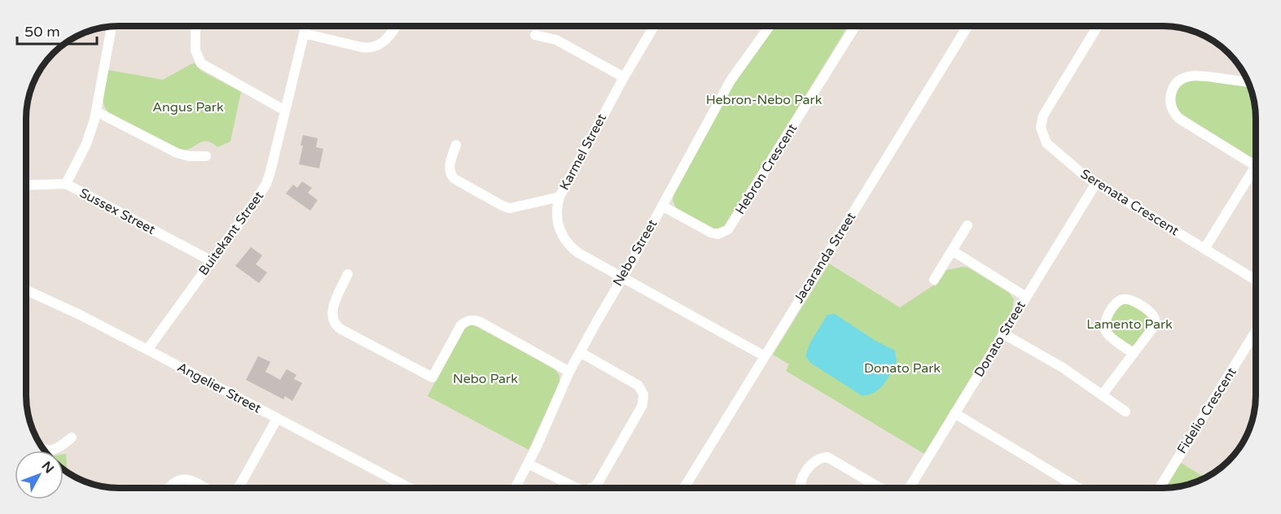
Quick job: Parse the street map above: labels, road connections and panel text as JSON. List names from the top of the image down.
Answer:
{
  "streets": {
    "street": [
      "Karmel Street",
      "Hebron Crescent",
      "Serenata Crescent",
      "Sussex Street",
      "Buitekant Street",
      "Nebo Street",
      "Jacaranda Street",
      "Donato Street",
      "Angelier Street",
      "Fidelio Crescent"
    ]
  },
  "crossings": [
    ["Karmel Street", "Nebo Street"],
    ["Karmel Street", "Jacaranda Street"],
    ["Hebron Crescent", "Nebo Street"],
    ["Serenata Crescent", "Donato Street"],
    ["Sussex Street", "Buitekant Street"],
    ["Buitekant Street", "Angelier Street"]
  ],
  "parks": [
    "Hebron-Nebo Park",
    "Angus Park",
    "Lamento Park",
    "Donato Park",
    "Nebo Park"
  ],
  "scale_bar": "50 m",
  "north": "top right"
}
